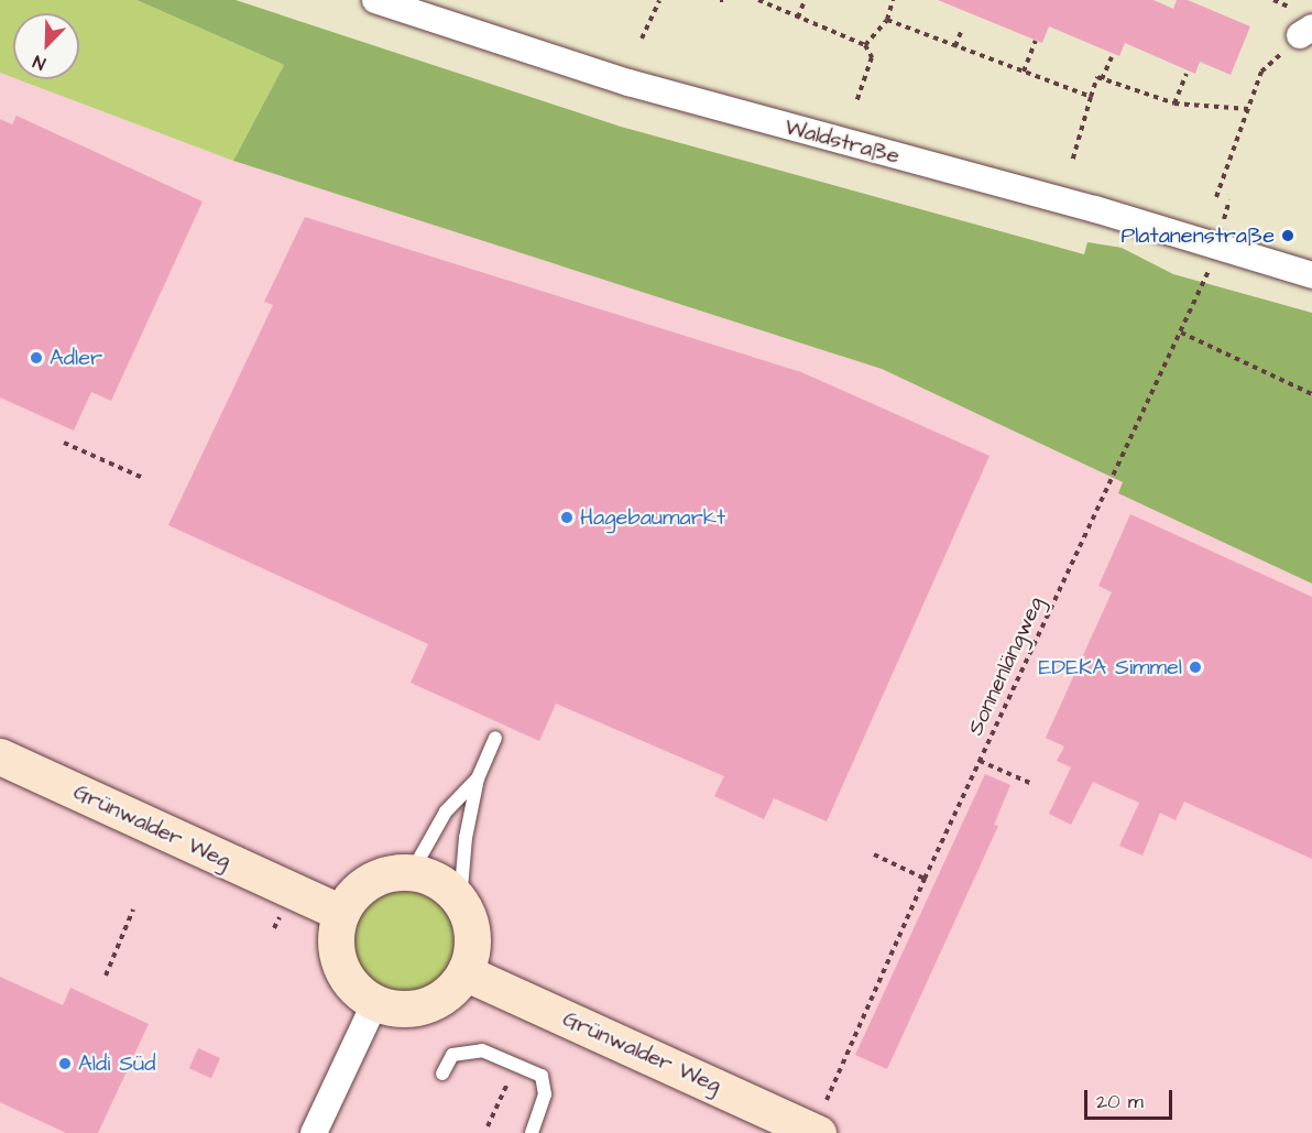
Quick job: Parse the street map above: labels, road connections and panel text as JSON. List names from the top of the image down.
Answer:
{
  "streets": {
    "main road": ["Grünwalder Weg"],
    "street": ["Waldstraße"],
    "path": ["Sonnenlängweg"]
  },
  "crossings": [
    ["Waldstraße", "Sonnenlängweg"],
    ["Sonnenlängweg", "Grünwalder Weg"]
  ],
  "places": [
    "Platanenstraße",
    "Adler",
    "Hagebaumarkt",
    "EDEKA Simmel",
    "Aldi Süd"
  ],
  "scale_bar": "20 m",
  "north": "bottom left"
}
